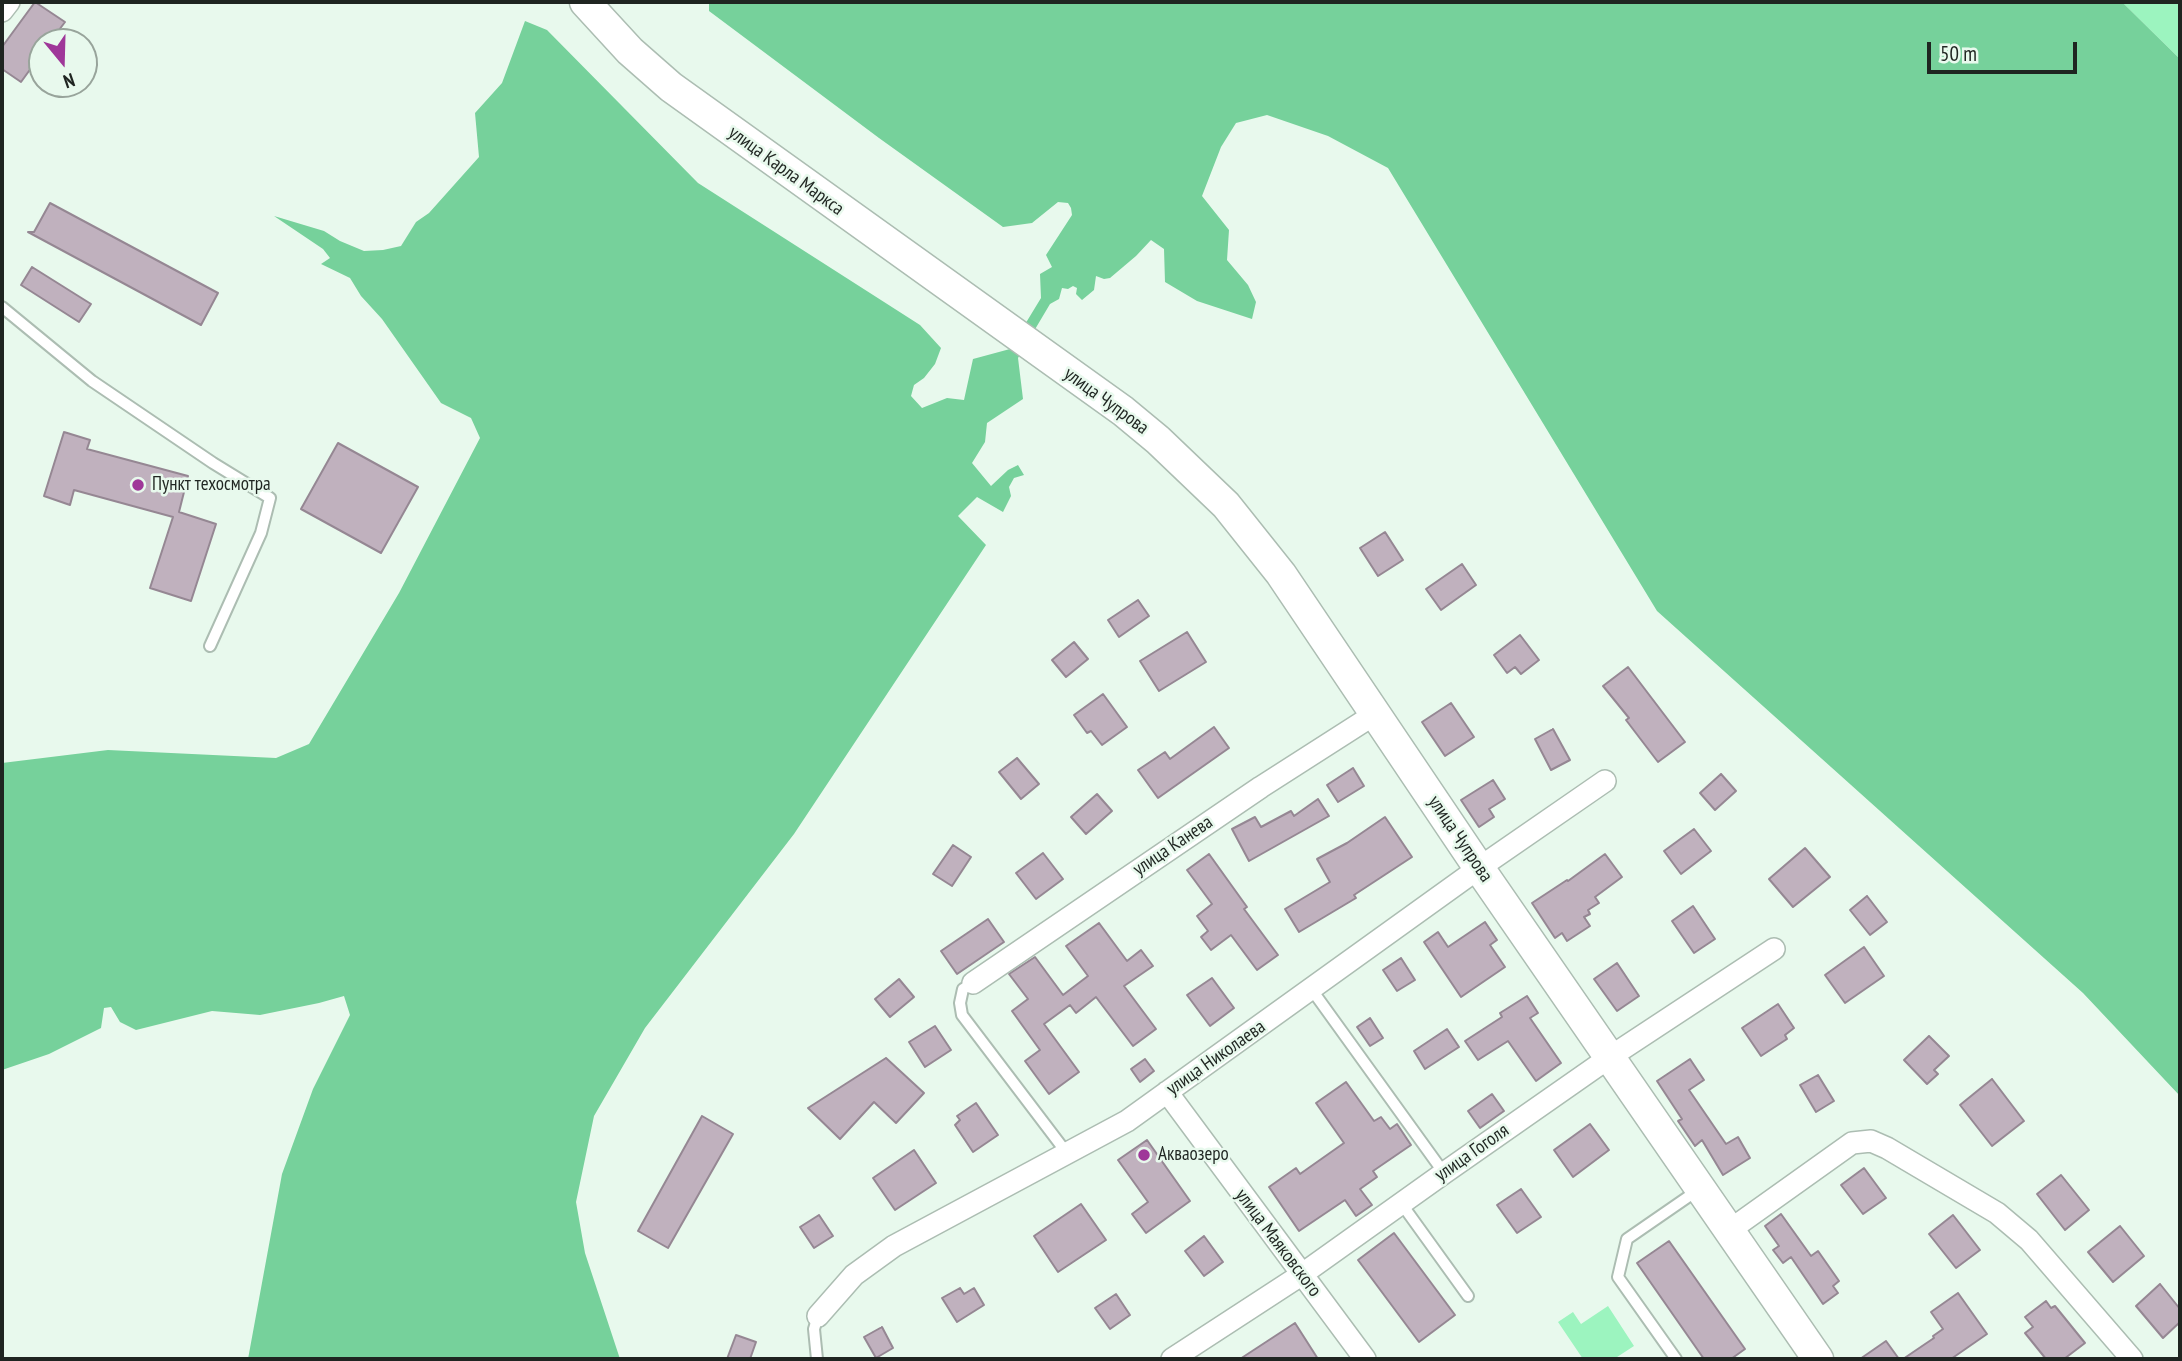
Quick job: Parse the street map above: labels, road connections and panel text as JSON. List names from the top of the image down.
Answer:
{
  "streets": {
    "street": [
      "улица Карла Маркса",
      "улица Чупрова",
      "улица Канева",
      "улица Николаева",
      "улица Гоголя",
      "улица Маяковского"
    ]
  },
  "crossings": [
    ["улица Карла Маркса", "улица Чупрова"],
    ["улица Чупрова", "улица Канева"],
    ["улица Чупрова", "улица Николаева"],
    ["улица Чупрова", "улица Гоголя"],
    ["улица Николаева", "улица Маяковского"],
    ["улица Гоголя", "улица Маяковского"]
  ],
  "places": ["Пункт техосмотра", "Акваозеро"],
  "scale_bar": "50 m",
  "north": "bottom"
}
